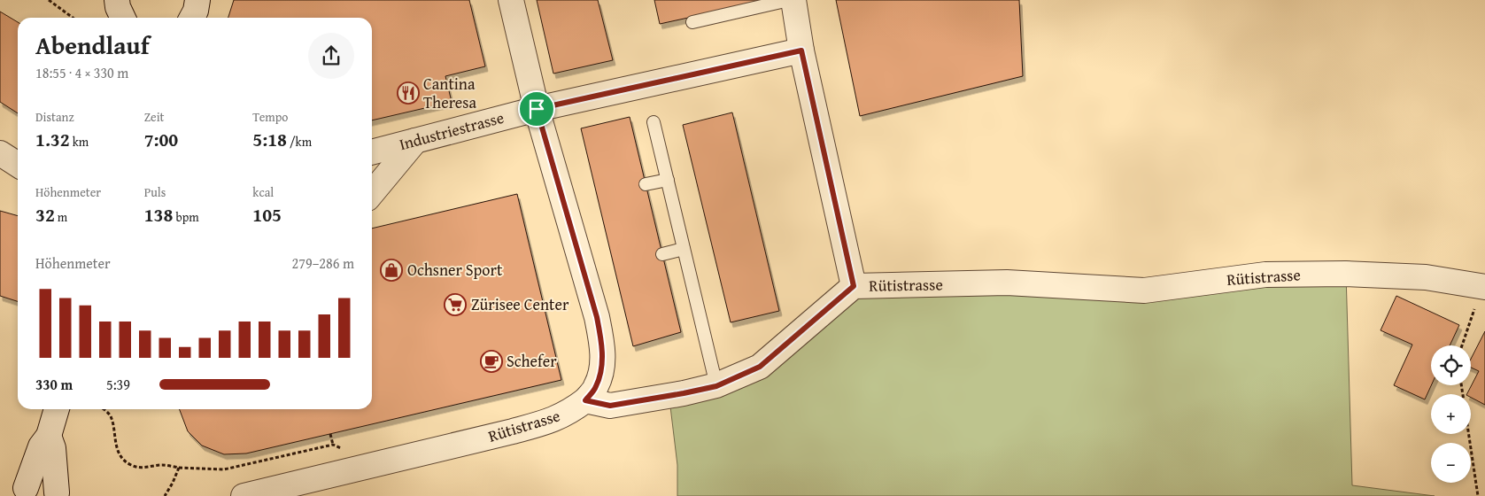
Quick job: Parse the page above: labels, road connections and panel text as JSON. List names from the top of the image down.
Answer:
{
  "streets": {
    "street": ["Industriestrasse", "Rütistrasse"]
  },
  "places": {
    "restaurant": ["Cantina Theresa"],
    "shop": ["Ochsner Sport"],
    "supermarket": ["Zürisee Center"],
    "cafe": ["Schefer"]
  },
  "page": {
    "heading": ["Abendlauf", "18:55 · 4 × 330 m"],
    "stats": [
      ["Distanz", "1.32 km"],
      ["Zeit", "7:00"],
      ["Tempo", "5:18 /km"],
      ["Höhenmeter", "32 m"],
      ["Puls", "138 bpm"],
      ["kcal", "105"]
    ],
    "chart": ["Höhenmeter", "279–286 m"],
    "map_buttons": ["+", "−"],
    "list": [
      {
        "name": "330 m",
        "note": "5:39"
      }
    ]
  }
}
